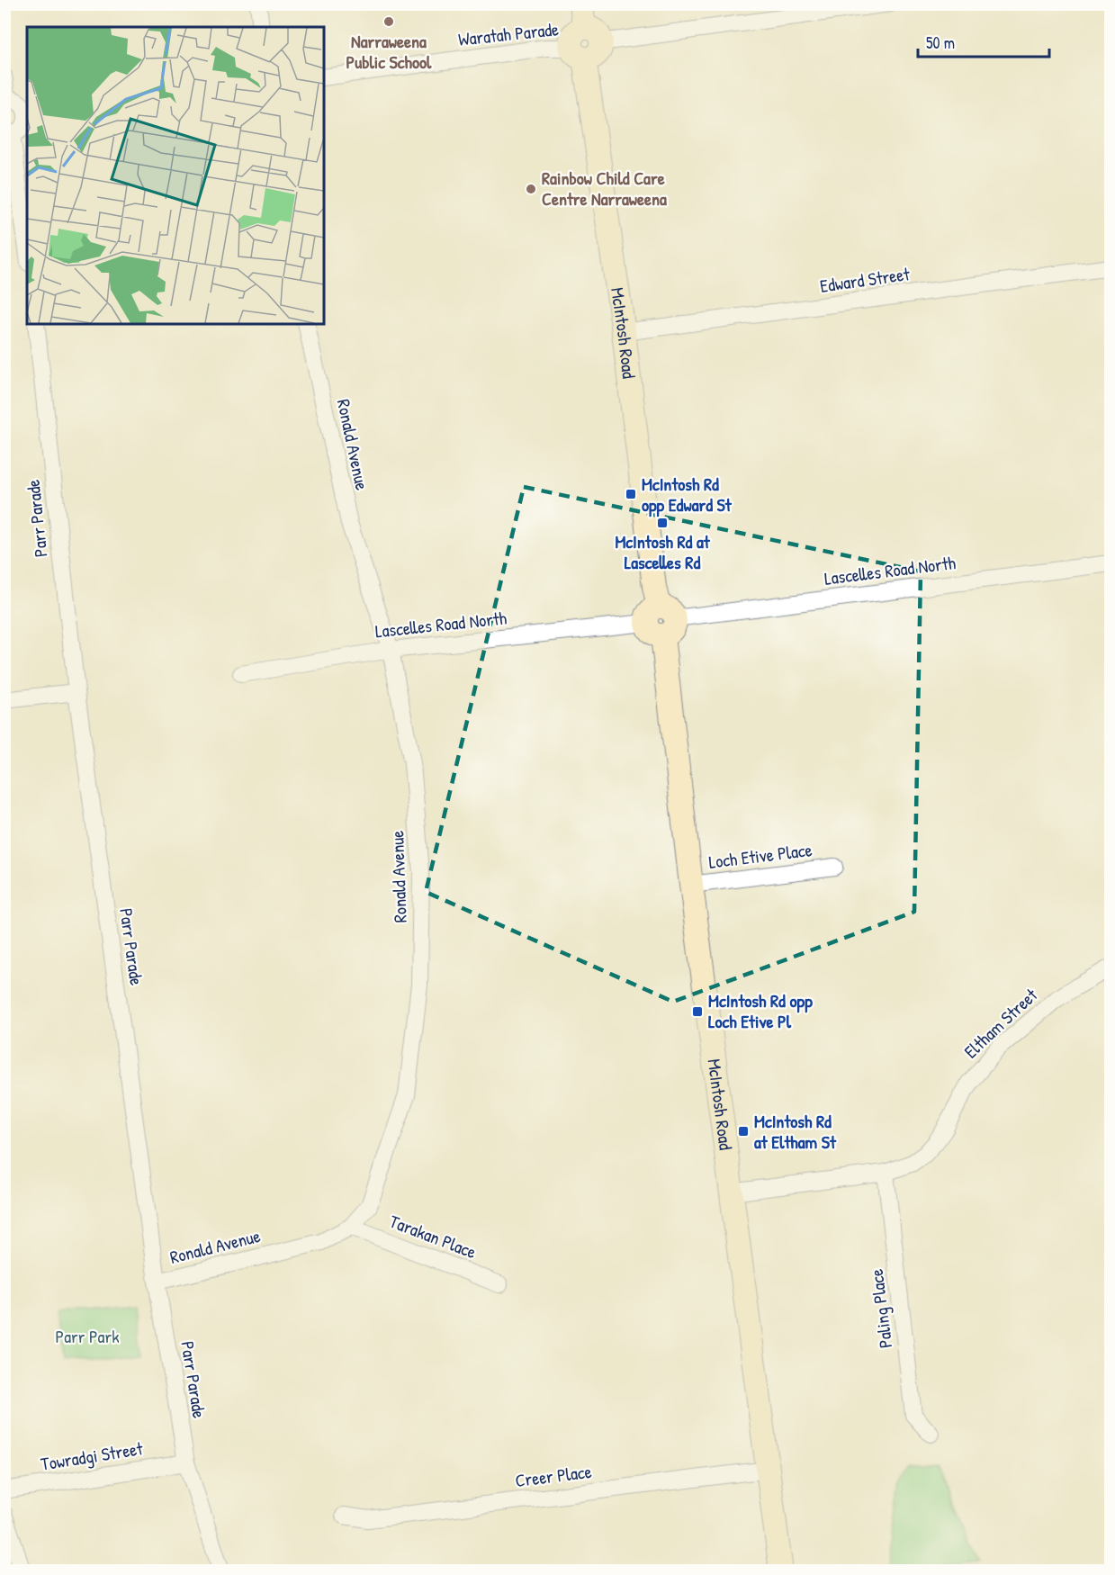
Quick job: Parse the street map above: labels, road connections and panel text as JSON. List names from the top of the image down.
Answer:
{
  "streets": {
    "street": [
      "Waratah Parade",
      "Edward Street",
      "McIntosh Road",
      "Ronald Avenue",
      "Parr Parade",
      "Lascelles Road North",
      "Loch Etive Place",
      "Eltham Street",
      "Tarakan Place",
      "Paling Place",
      "Towradgi Street",
      "Creer Place"
    ]
  },
  "crossings": [
    ["Waratah Parade", "McIntosh Road"],
    ["Edward Street", "McIntosh Road"],
    ["McIntosh Road", "Lascelles Road North"],
    ["McIntosh Road", "Loch Etive Place"],
    ["McIntosh Road", "Eltham Street"],
    ["McIntosh Road", "Creer Place"],
    ["Ronald Avenue", "Parr Parade"],
    ["Ronald Avenue", "Lascelles Road North"],
    ["Ronald Avenue", "Tarakan Place"],
    ["Parr Parade", "Towradgi Street"],
    ["Eltham Street", "Paling Place"]
  ],
  "parks": ["Parr Park"],
  "places": {
    "other": ["Narraweena Public School", "Rainbow Child Care Centre Narraweena"],
    "transit": [
      "McIntosh Rd opp Edward St",
      "McIntosh Rd at Lascelles Rd",
      "McIntosh Rd opp Loch Etive Pl",
      "McIntosh Rd at Eltham St"
    ]
  },
  "scale_bar": "50 m"
}
